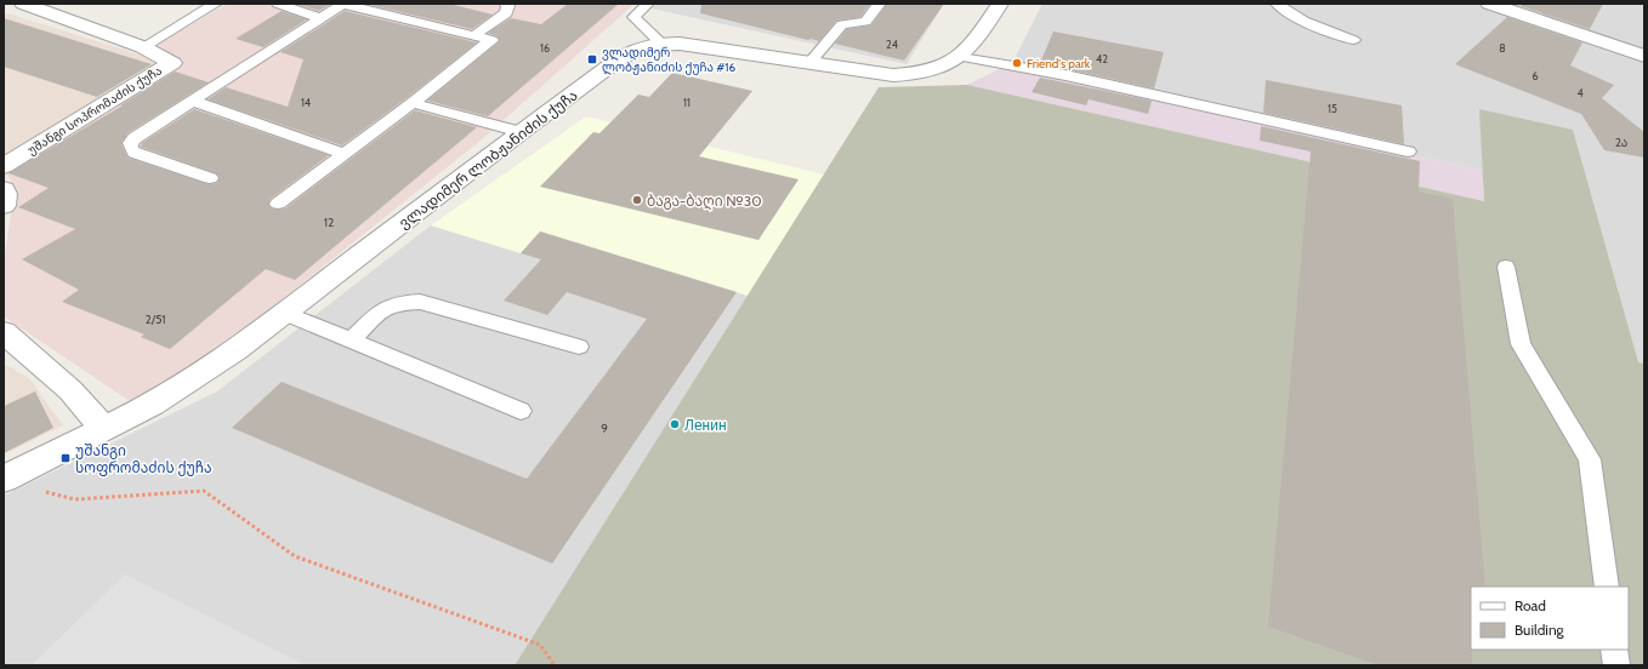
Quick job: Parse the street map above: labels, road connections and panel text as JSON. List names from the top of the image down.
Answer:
{
  "streets": {
    "street": ["უშანგი სოპრომაძის ქუჩა", "ვლადიმერ ლობჟანიძის ქუჩა"]
  },
  "places": {
    "transit": ["ვლადიმერ ლობჟანიძის ქუჩა #16", "უშანგი სოფრომაძის ქუჩა"],
    "other": ["Friend's park", "ბაგა-ბაღი №30", "Ленин"]
  },
  "house_numbers": [
    "24",
    "16",
    "8",
    "42",
    "6",
    "4",
    "14",
    "11",
    "15",
    "2ა",
    "12",
    "2/51",
    "9"
  ],
  "legend": ["Road", "Building"]
}
